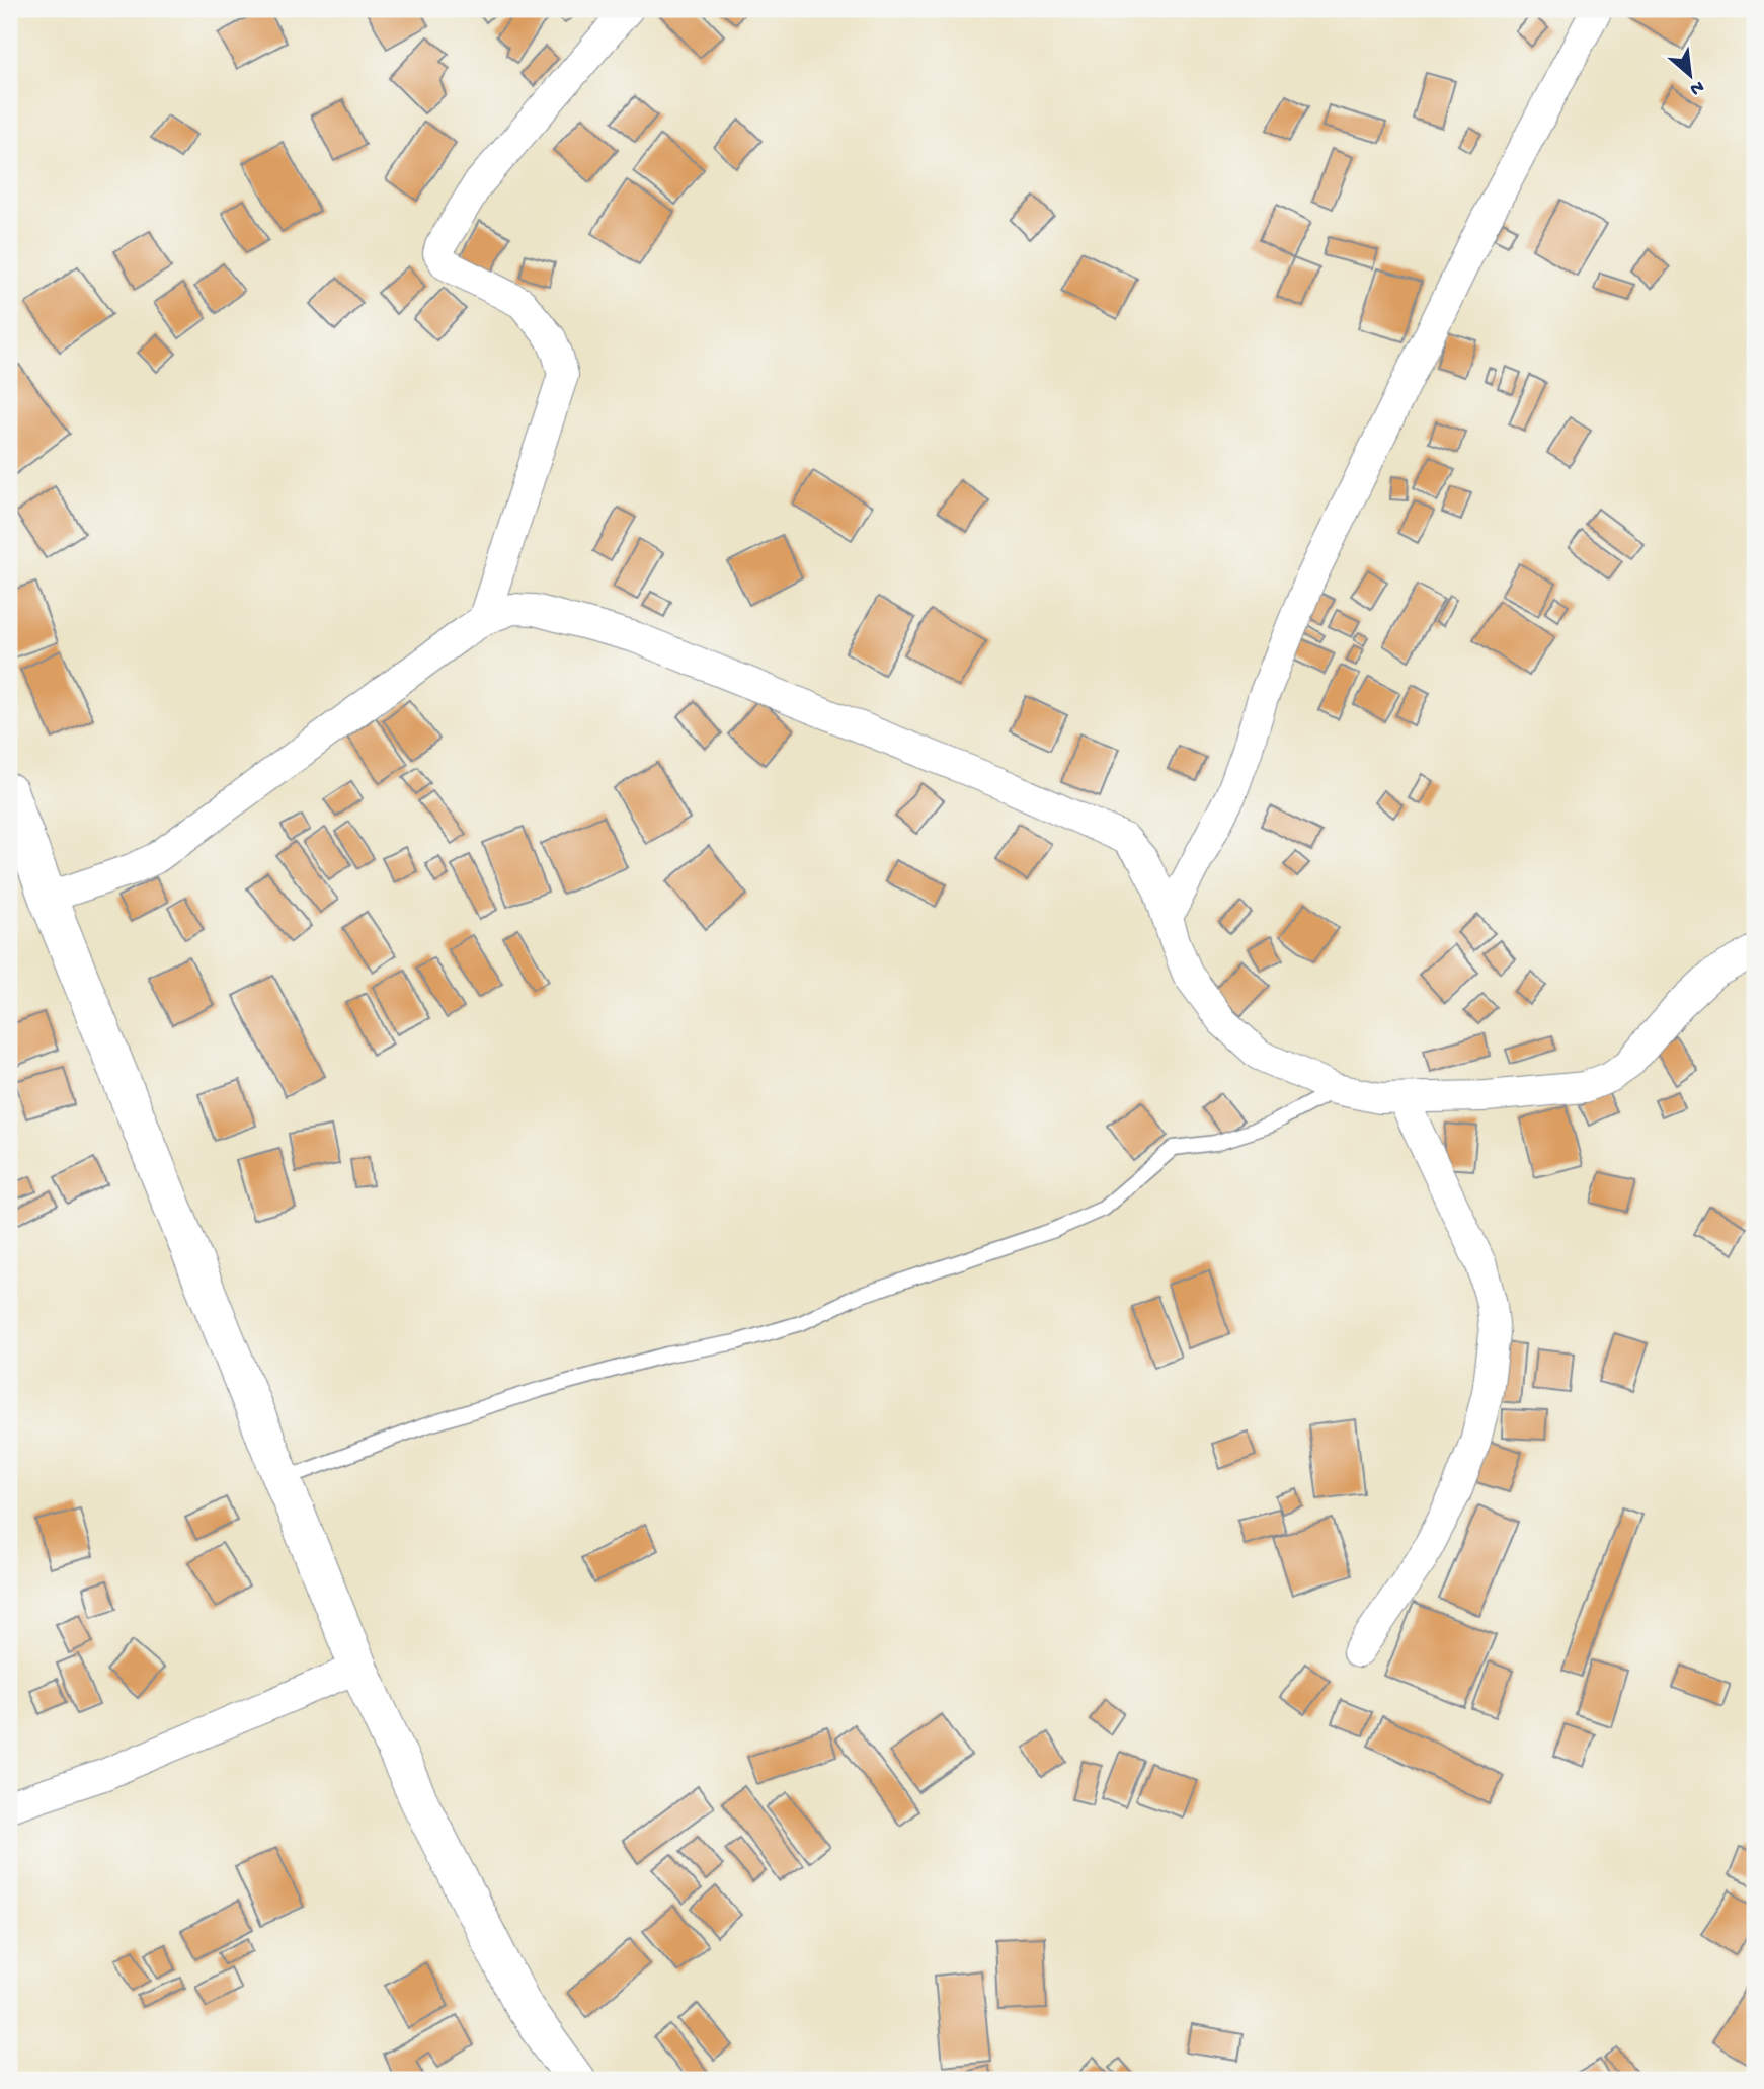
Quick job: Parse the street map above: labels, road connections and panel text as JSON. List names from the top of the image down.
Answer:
{
  "north": "bottom right"
}
